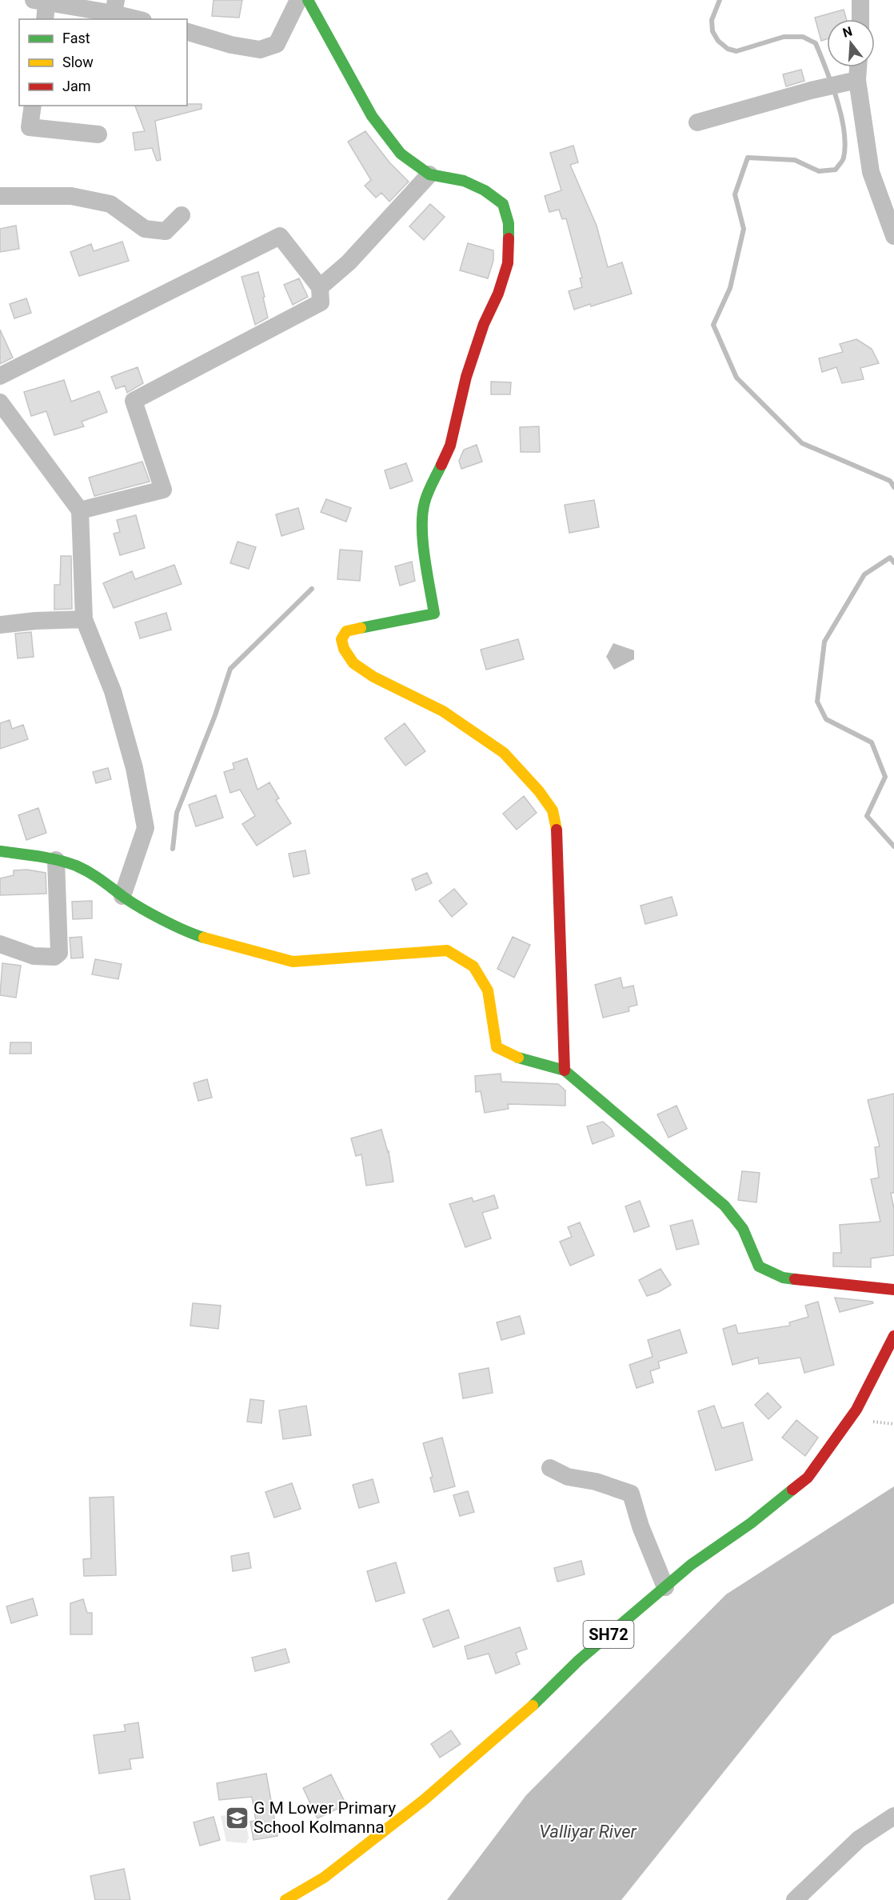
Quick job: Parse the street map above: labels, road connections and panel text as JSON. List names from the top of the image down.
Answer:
{
  "streets": {
    "main road": ["SH72"]
  },
  "water": ["Valliyar River"],
  "places": {
    "school or university": ["G M Lower Primary School Kolmanna"]
  },
  "legend": ["Fast", "Slow", "Jam"],
  "north": "top"
}
